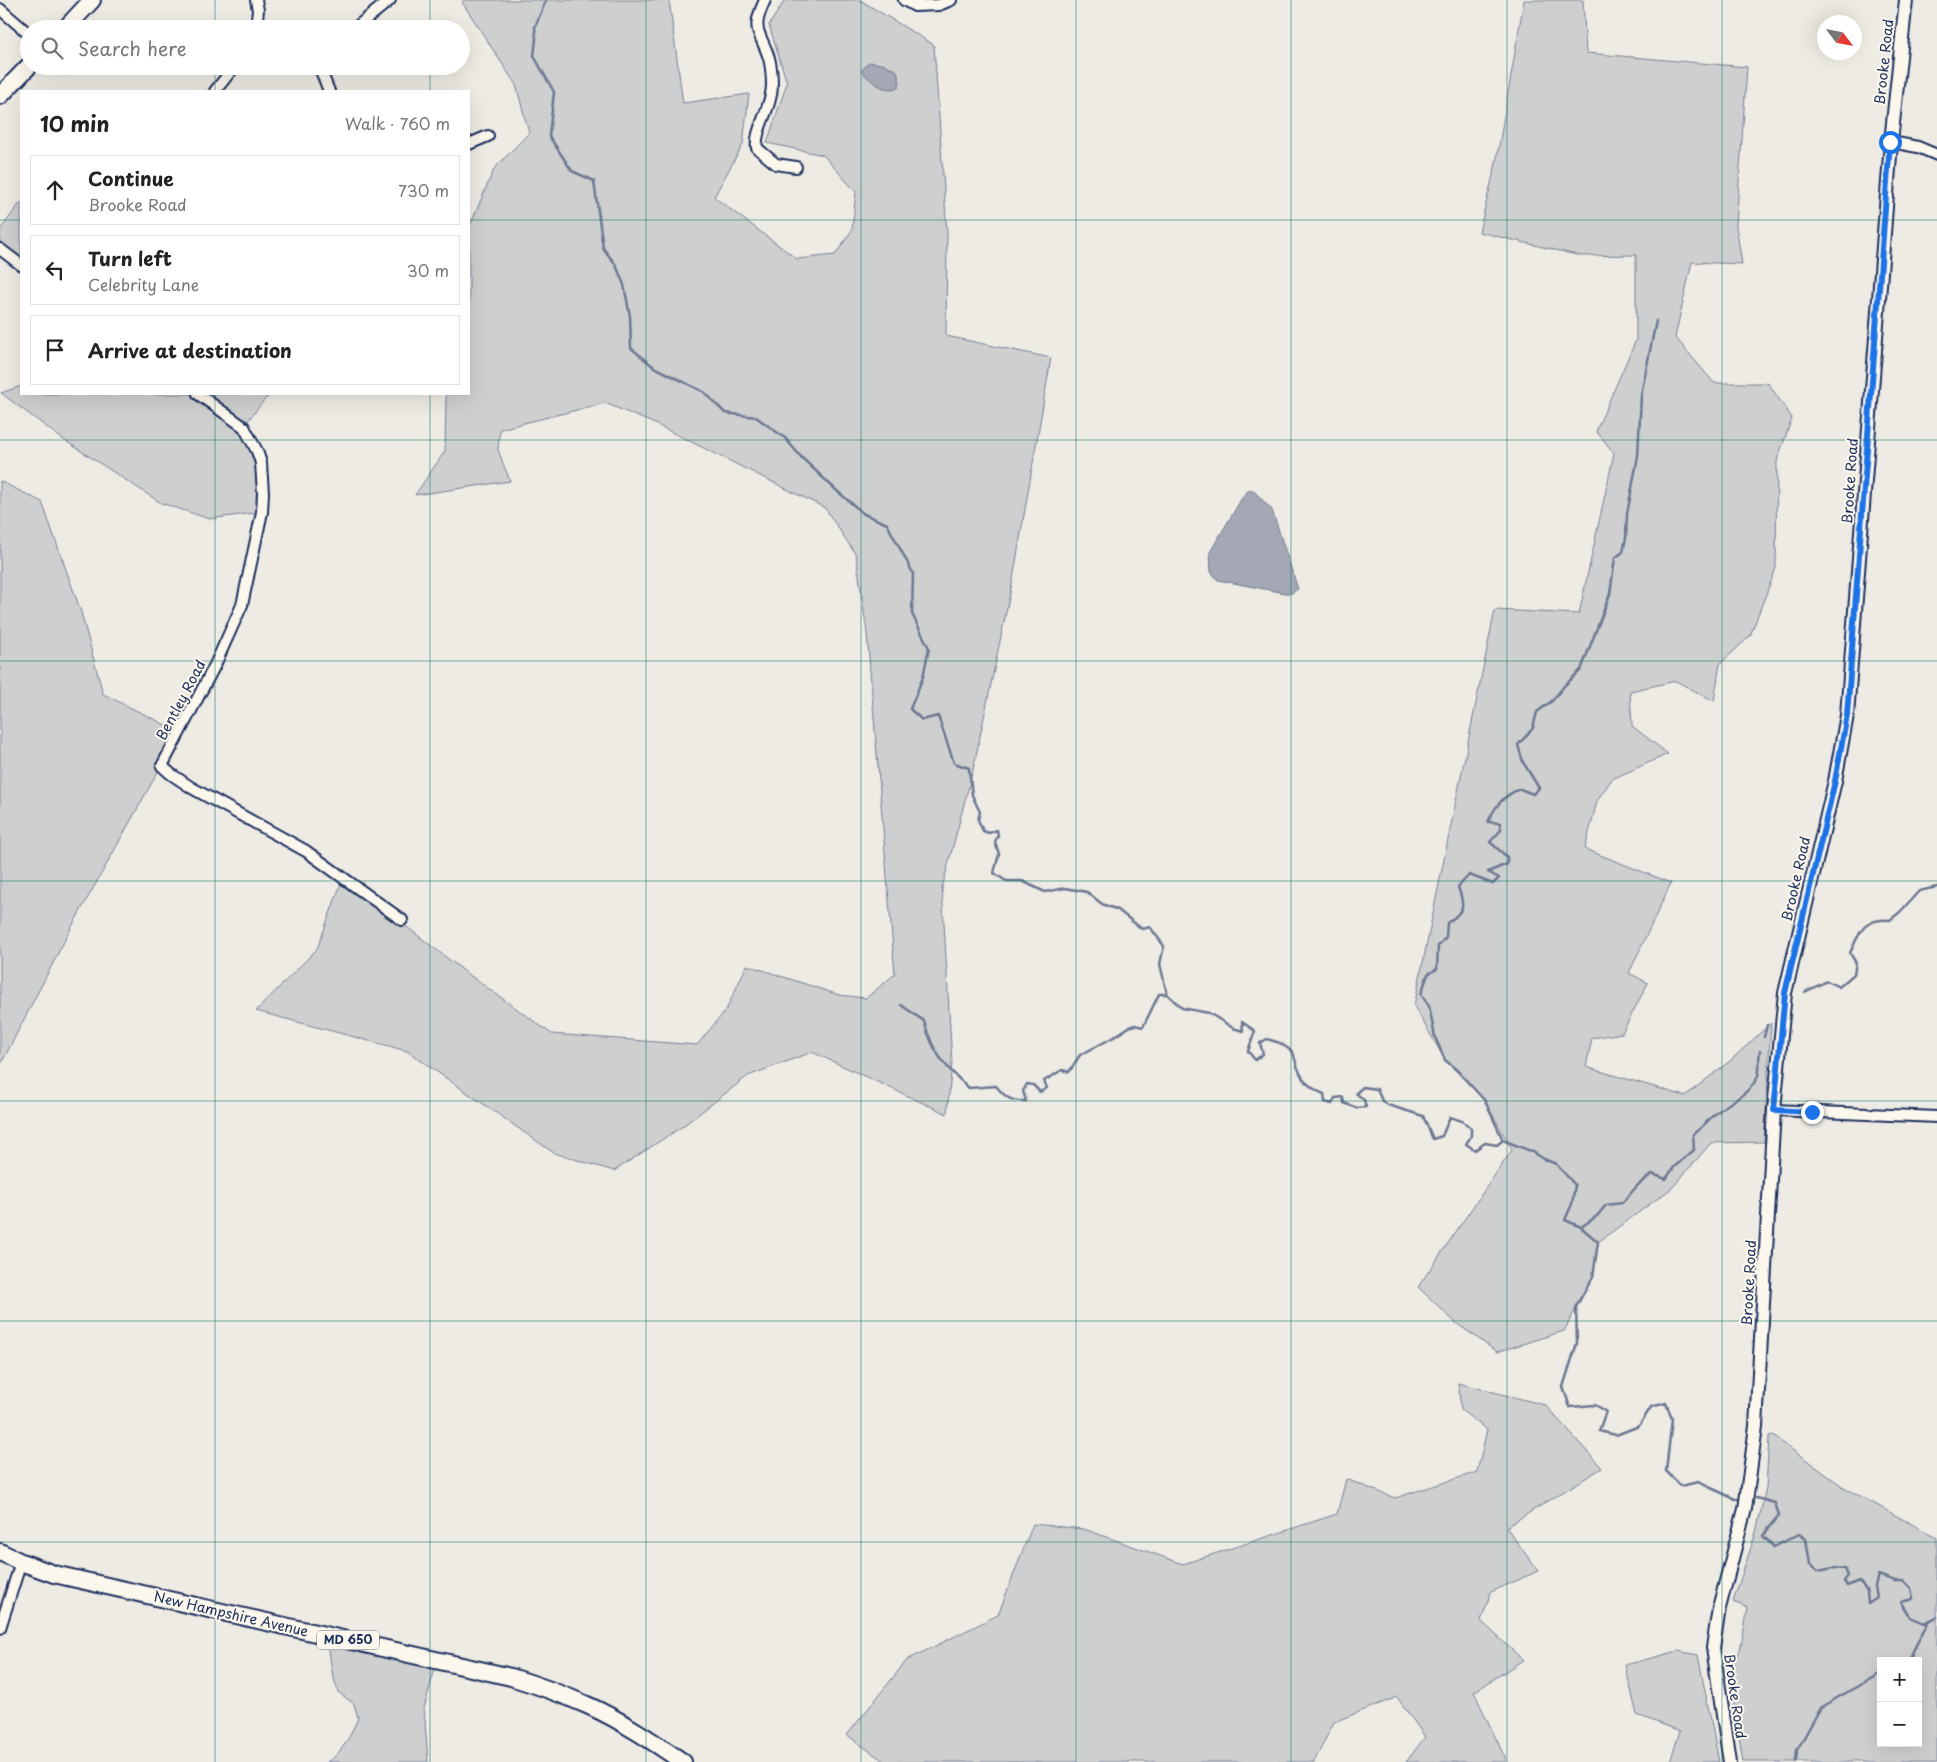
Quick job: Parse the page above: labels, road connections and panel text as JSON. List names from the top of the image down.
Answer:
{
  "streets": {
    "main road": ["New Hampshire Avenue", "MD 650"],
    "street": ["Brooke Road", "Bentley Road"]
  },
  "north": "bottom right",
  "page": {
    "search": "Search here",
    "heading": ["10 min", "Walk · 760 m"],
    "list": [
      ["Continue", "Brooke Road", "730 m"],
      ["Turn left", "Celebrity Lane", "30 m"],
      "Arrive at destination"
    ],
    "map_buttons": ["+", "−"]
  }
}
